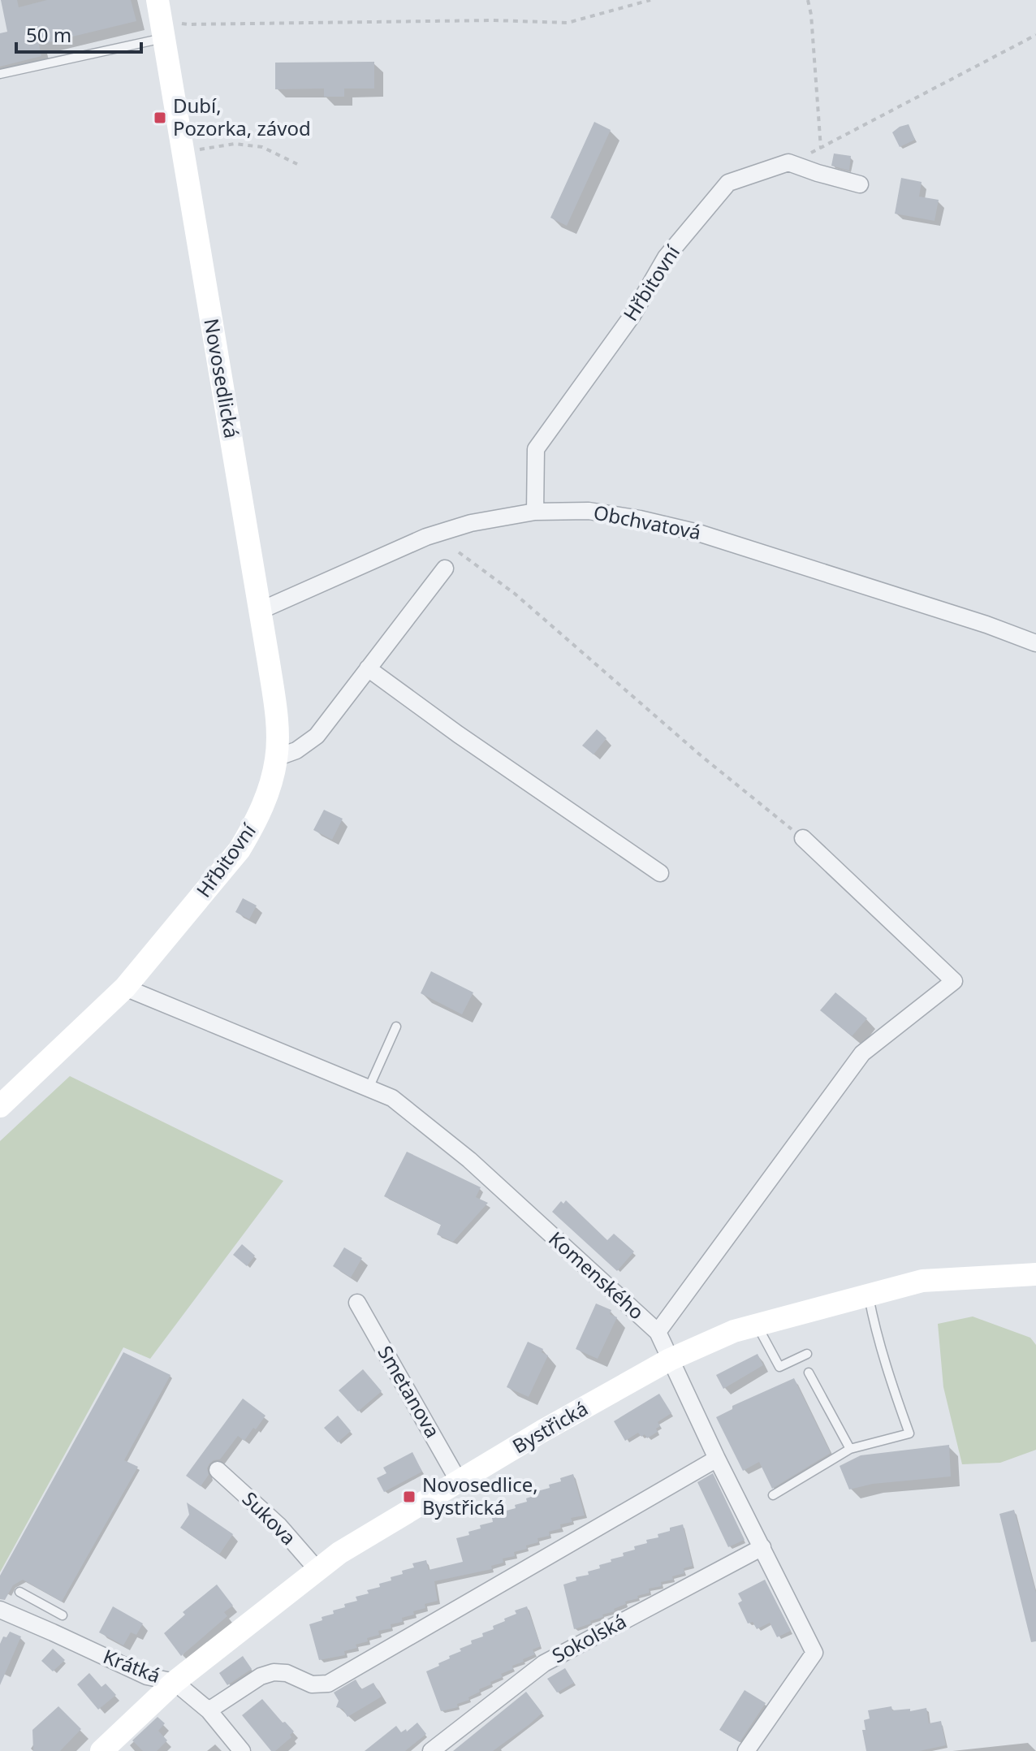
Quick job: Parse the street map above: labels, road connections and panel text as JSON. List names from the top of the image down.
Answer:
{
  "streets": {
    "street": [
      "Hřbitovní",
      "Novosedlická",
      "Obchvatová",
      "Komenského",
      "Smetanova",
      "Bystřická",
      "Sukova",
      "Sokolská",
      "Krátká"
    ]
  },
  "crossings": [
    ["Hřbitovní", "Novosedlická"],
    ["Hřbitovní", "Obchvatová"],
    ["Hřbitovní", "Komenského"],
    ["Novosedlická", "Obchvatová"],
    ["Komenského", "Bystřická"],
    ["Komenského", "Sokolská"],
    ["Smetanova", "Bystřická"],
    ["Bystřická", "Sukova"],
    ["Bystřická", "Krátká"]
  ],
  "places": {
    "transit": ["Dubí, Pozorka, závod", "Novosedlice, Bystřická"]
  },
  "scale_bar": "50 m"
}
